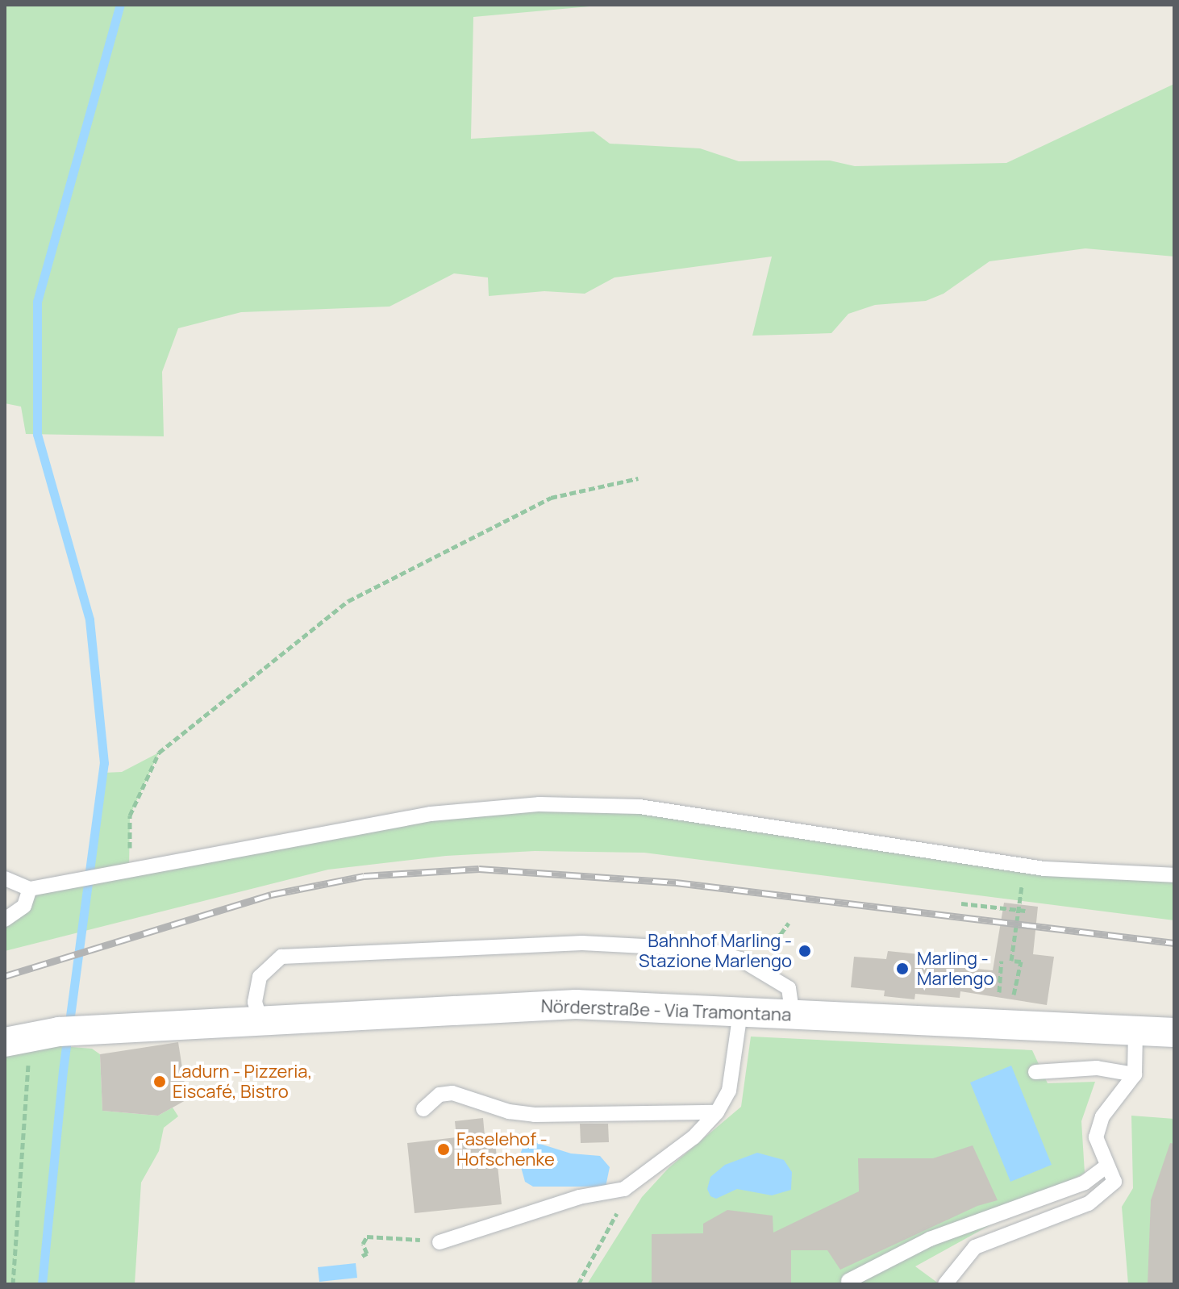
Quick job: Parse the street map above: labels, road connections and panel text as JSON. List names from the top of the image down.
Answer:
{
  "streets": {
    "street": ["Nörderstraße - Via Tramontana"]
  },
  "places": [
    "Bahnhof Marling - Stazione Marlengo",
    "Marling - Marlengo",
    "Ladurn - Pizzeria, Eiscafé, Bistro",
    "Faselehof - Hofschenke"
  ]
}
